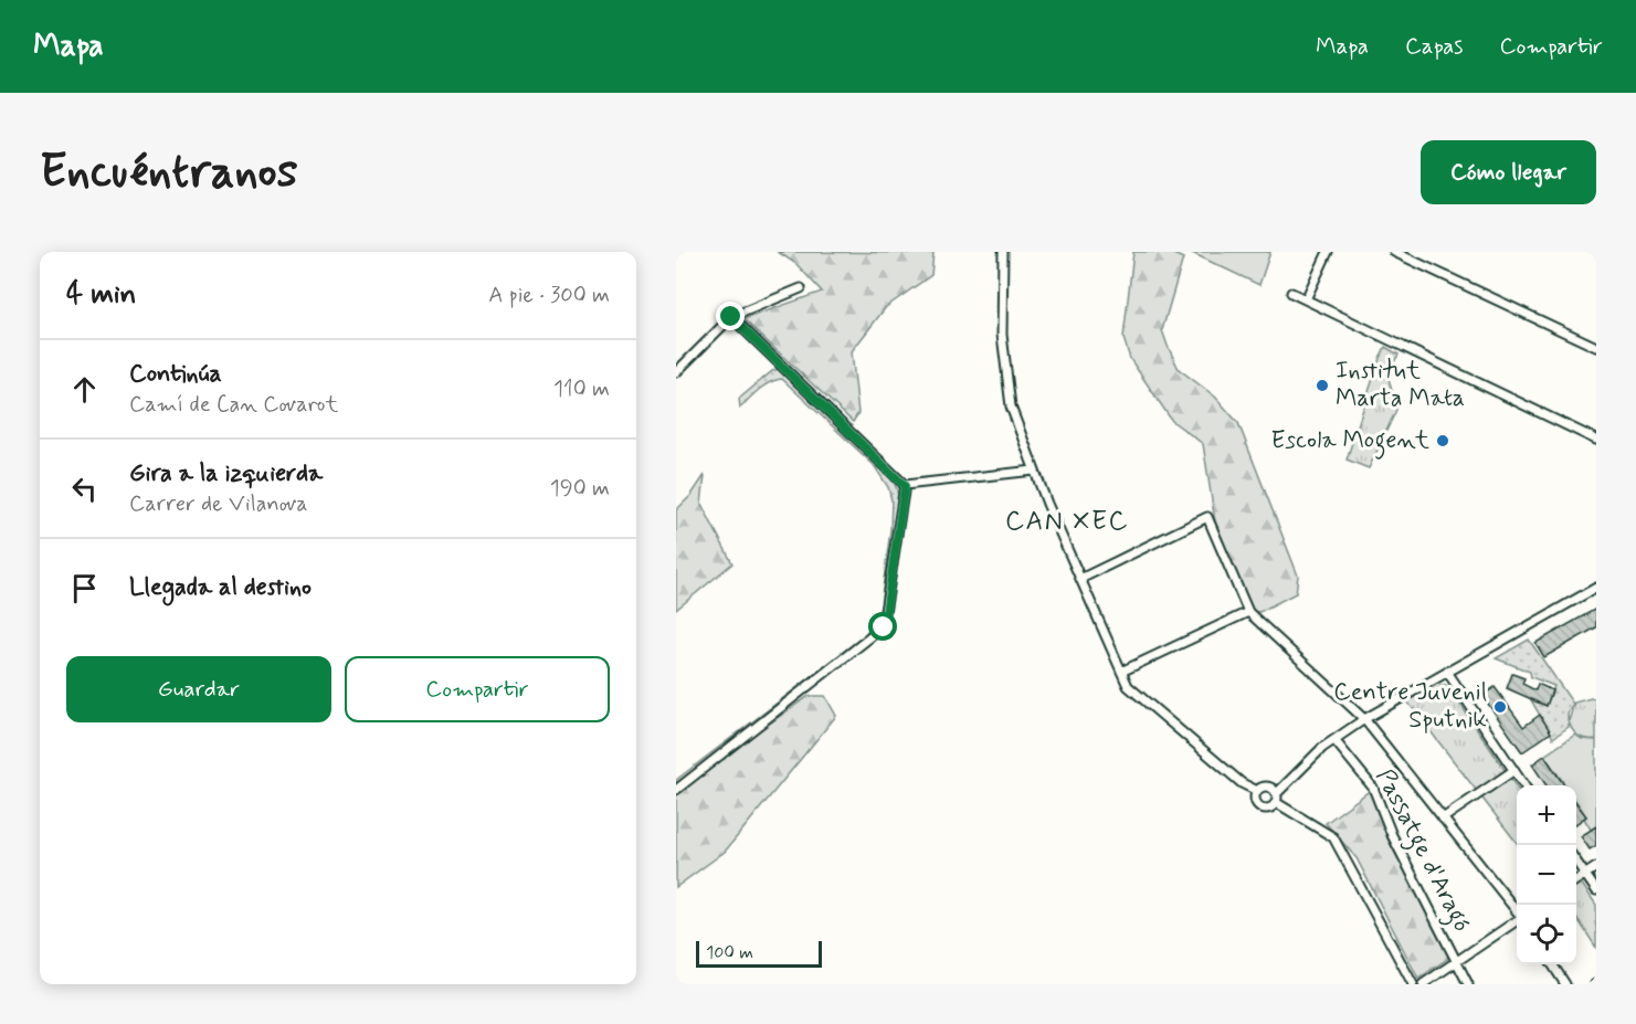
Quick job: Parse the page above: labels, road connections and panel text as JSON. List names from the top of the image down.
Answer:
{
  "streets": {
    "street": ["Passatge d'Aragó"]
  },
  "districts": ["CAN XEC"],
  "places": ["Institut Marta Mata", "Escola Mogent", "Centre Juvenil Sputnik"],
  "scale_bar": "100 m",
  "page": {
    "header": "Mapa",
    "nav": ["Mapa", "Capas", "Compartir"],
    "buttons": [
      "Cómo llegar",
      ["Guardar", "Compartir"]
    ],
    "title": "Encuéntranos",
    "heading": ["4 min", "A pie · 300 m"],
    "list": [
      ["Continúa", "Camí de Can Covarot", "110 m"],
      ["Gira a la izquierda", "Carrer de Vilanova", "190 m"],
      "Llegada al destino"
    ],
    "map_buttons": ["+", "−"],
    "scale": "100 m"
  }
}
